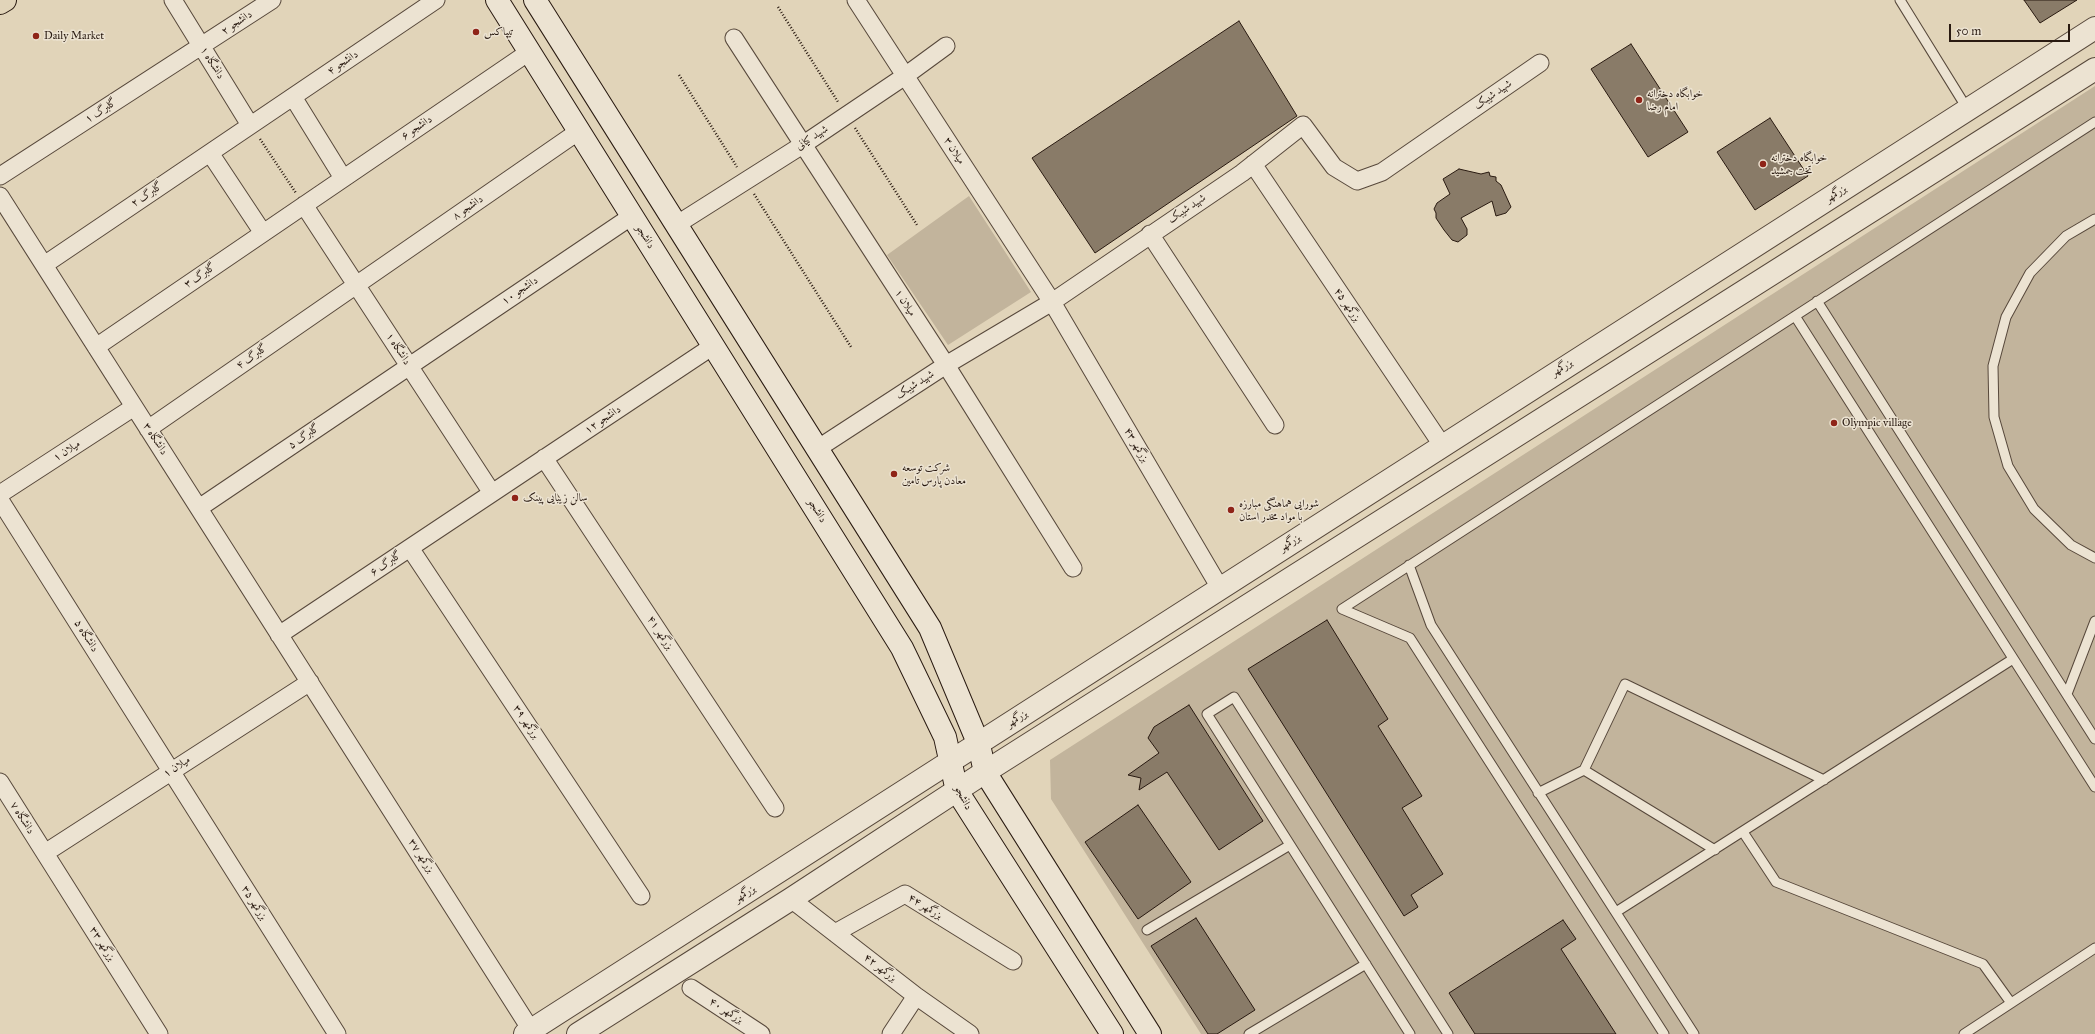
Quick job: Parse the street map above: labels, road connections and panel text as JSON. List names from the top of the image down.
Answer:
{
  "streets": {
    "street": [
      "دانشجو ۲",
      "دانشگاه ۱",
      "دانشجو ۴",
      "شهید شیبک",
      "گلبرگ ۱",
      "دانشجو ۶",
      "شهید کیانی",
      "میلان ۳",
      "بزرگمهر",
      "گلبرگ ۲",
      "دانشجو ۸",
      "دانشجو",
      "گلبرگ ۳",
      "دانشجو ۱۰",
      "میلان ۱",
      "بزرگمهر ۴۵",
      "گلبرگ ۴",
      "دانشجو ۱۲",
      "گلبرگ ۵",
      "دانشگاه ۳",
      "بزرگمهر ۴۳",
      "گلبرگ ۶",
      "بزرگمهر ۴۱",
      "دانشگاه ۵",
      "برزگمهر ۳۹",
      "دانشگاه ۷",
      "بزرگمهر ۳۷",
      "بزرگمهر ۳۵",
      "بزرگمهر ۴۴",
      "بزرگمهر ۳۳",
      "بزرگمهر ۴۲",
      "بزرگمهر ۴۰"
    ]
  },
  "crossings": [
    ["دانشجو ۲", "دانشگاه ۱"],
    ["دانشجو ۲", "گلبرگ ۱"],
    ["دانشگاه ۱", "دانشجو ۴"],
    ["دانشگاه ۱", "گلبرگ ۱"],
    ["دانشگاه ۱", "دانشجو ۶"],
    ["دانشگاه ۱", "گلبرگ ۲"],
    ["دانشگاه ۱", "دانشجو ۸"],
    ["دانشگاه ۱", "گلبرگ ۳"],
    ["دانشگاه ۱", "دانشجو ۱۰"],
    ["دانشگاه ۱", "گلبرگ ۴"],
    ["دانشگاه ۱", "دانشجو ۱۲"],
    ["دانشگاه ۱", "گلبرگ ۵"],
    ["دانشگاه ۱", "گلبرگ ۶"],
    ["دانشجو ۴", "گلبرگ ۲"],
    ["شهید شیبک", "میلان ۳"],
    ["شهید شیبک", "میلان ۱"],
    ["شهید شیبک", "بزرگمهر ۴۵"],
    ["شهید شیبک", "بزرگمهر ۴۳"],
    ["دانشجو ۶", "دانشجو"],
    ["دانشجو ۶", "گلبرگ ۳"],
    ["شهید کیانی", "میلان ۳"],
    ["شهید کیانی", "میلان ۱"],
    ["میلان ۳", "بزرگمهر ۴۳"],
    ["بزرگمهر", "دانشجو"],
    ["بزرگمهر", "بزرگمهر ۴۵"],
    ["بزرگمهر", "بزرگمهر ۴۳"],
    ["بزرگمهر", "بزرگمهر ۳۷"],
    ["گلبرگ ۲", "دانشگاه ۳"],
    ["دانشجو ۸", "دانشجو"],
    ["دانشجو ۸", "گلبرگ ۴"],
    ["دانشجو", "دانشجو ۱۰"],
    ["دانشجو", "دانشجو ۱۲"],
    ["گلبرگ ۳", "دانشگاه ۳"],
    ["دانشجو ۱۰", "گلبرگ ۵"],
    ["میلان ۱", "دانشگاه ۳"],
    ["میلان ۱", "دانشگاه ۵"],
    ["میلان ۱", "دانشگاه ۷"],
    ["میلان ۱", "بزرگمهر ۳۷"],
    ["میلان ۱", "بزرگمهر ۳۵"],
    ["میلان ۱", "بزرگمهر ۳۳"],
    ["گلبرگ ۴", "دانشگاه ۳"],
    ["دانشجو ۱۲", "گلبرگ ۶"],
    ["دانشجو ۱۲", "بزرگمهر ۴۱"],
    ["گلبرگ ۵", "دانشگاه ۳"],
    ["دانشگاه ۳", "گلبرگ ۶"],
    ["دانشگاه ۳", "بزرگمهر ۳۷"],
    ["گلبرگ ۶", "برزگمهر ۳۹"],
    ["دانشگاه ۵", "بزرگمهر ۳۵"],
    ["دانشگاه ۷", "بزرگمهر ۳۳"],
    ["بزرگمهر ۴۴", "بزرگمهر ۴۲"]
  ],
  "places": [
    "تیپاکس",
    "Daily Market",
    "خوابگاه دخترانه امام رضا",
    "خوابگاه دخترانه تخت جمشید",
    "Olympic village",
    "شرکت توسعه معادن پارس تامین",
    "سالن زیبایی پینک",
    "شورایی هماهنگی مبارزه با مواد مخدر استان"
  ],
  "scale_bar": "50 m"
}
